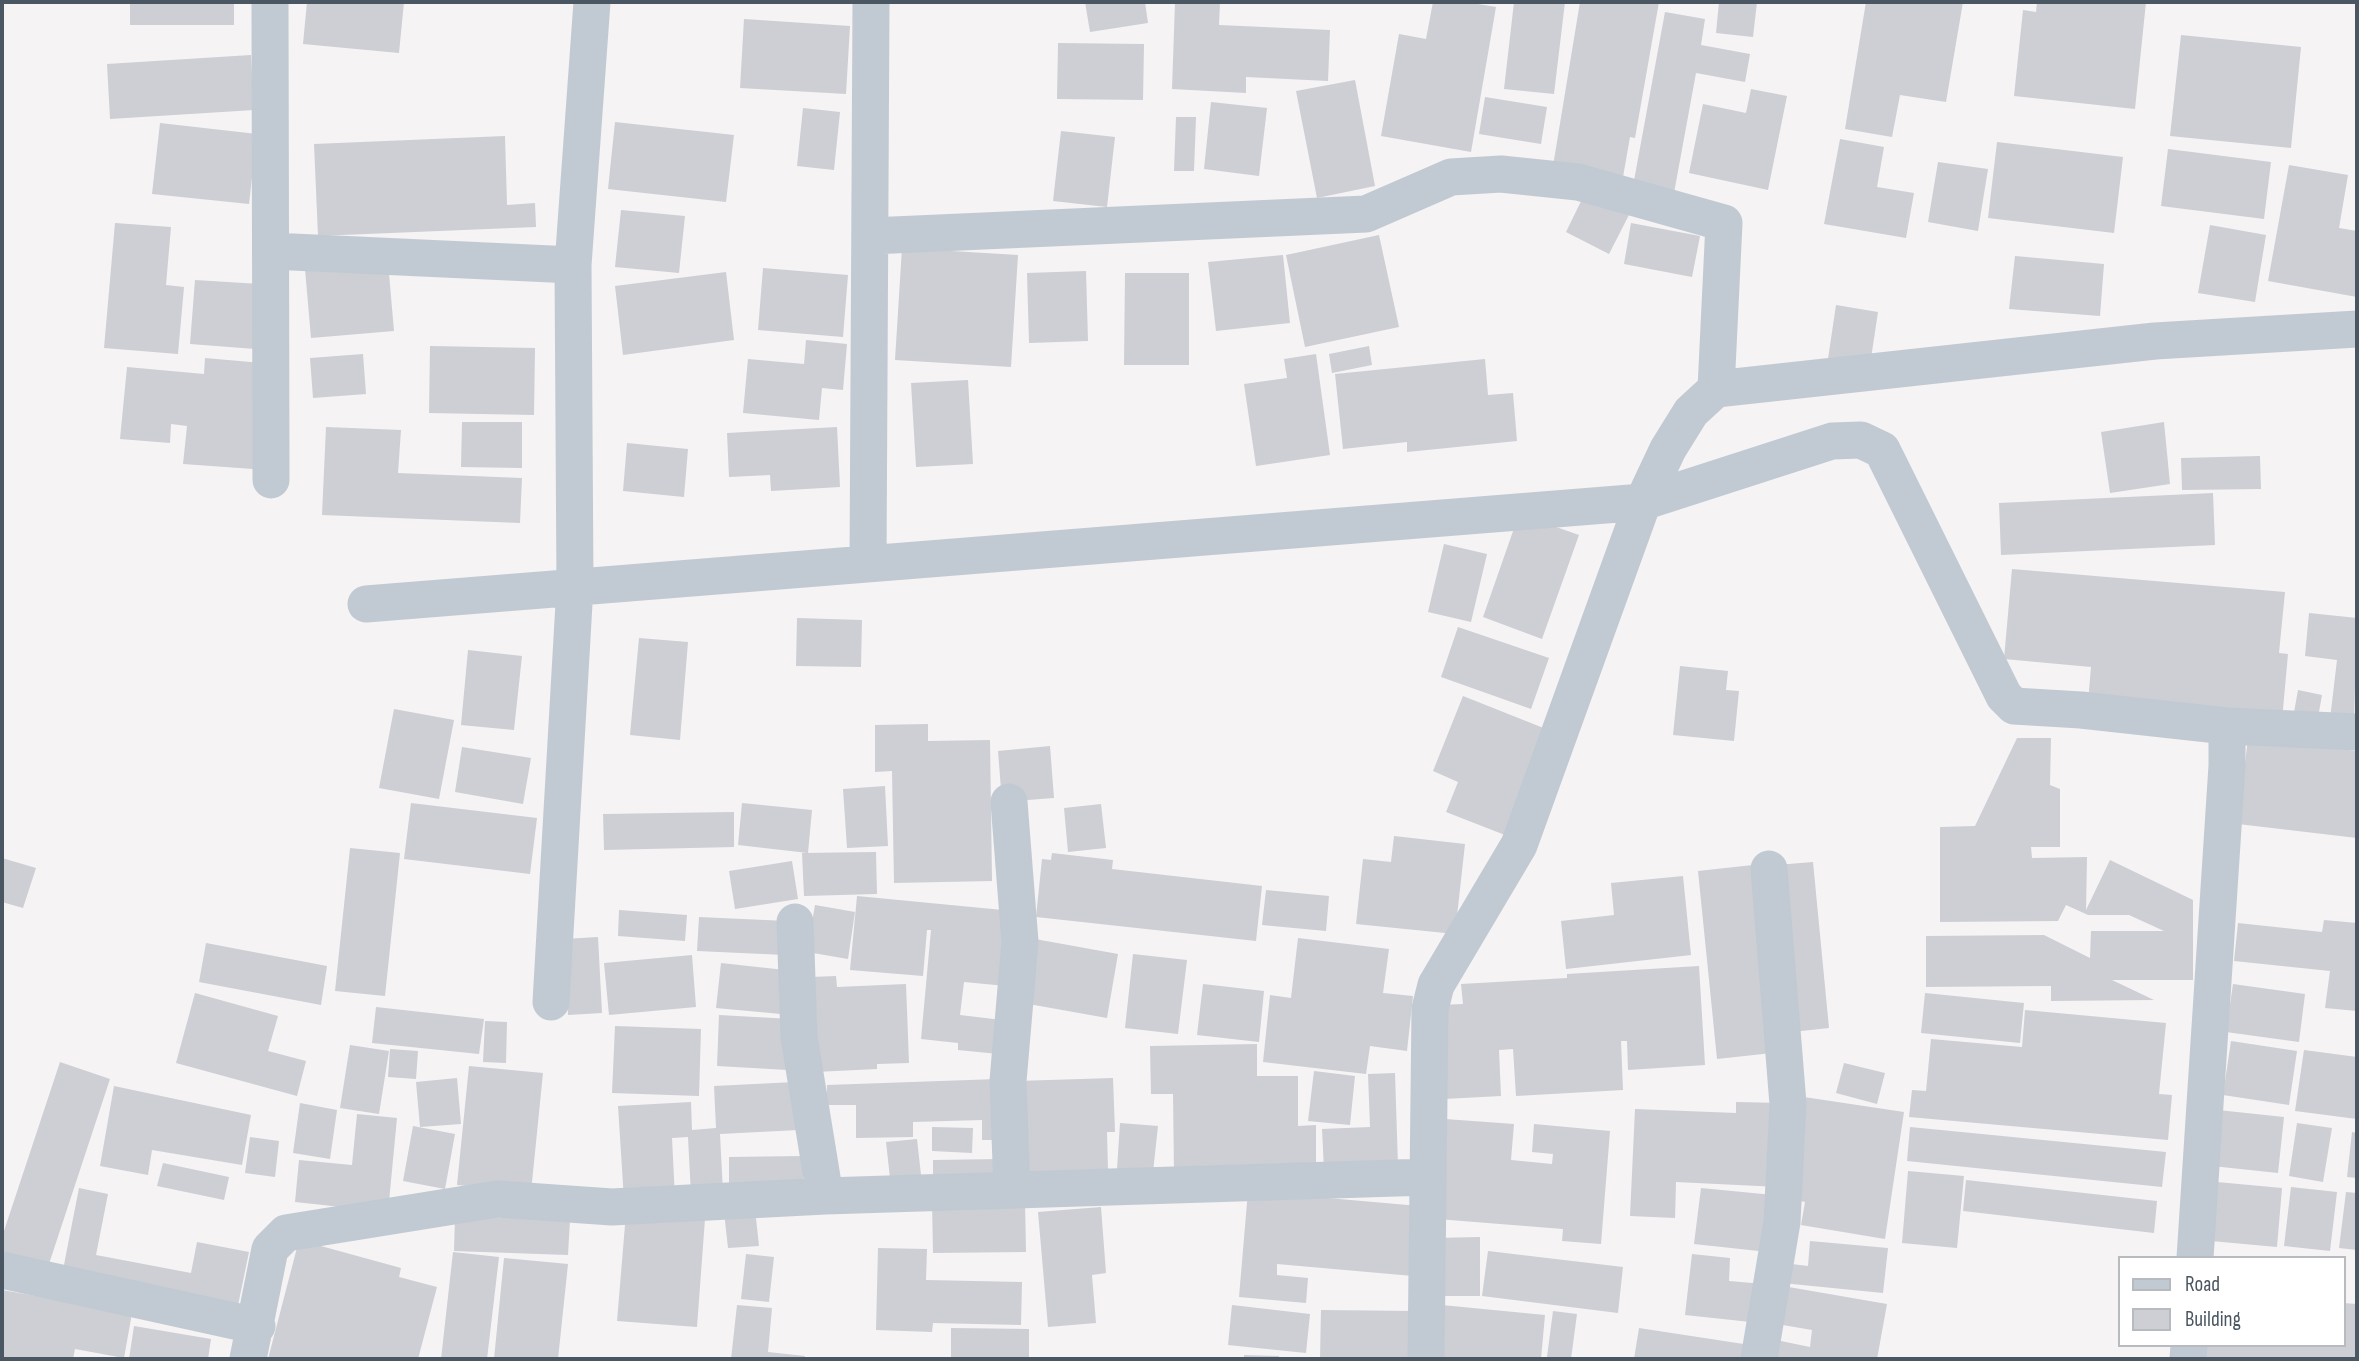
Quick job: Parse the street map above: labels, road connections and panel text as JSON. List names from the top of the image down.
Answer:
{
  "legend": ["Road", "Building"]
}
